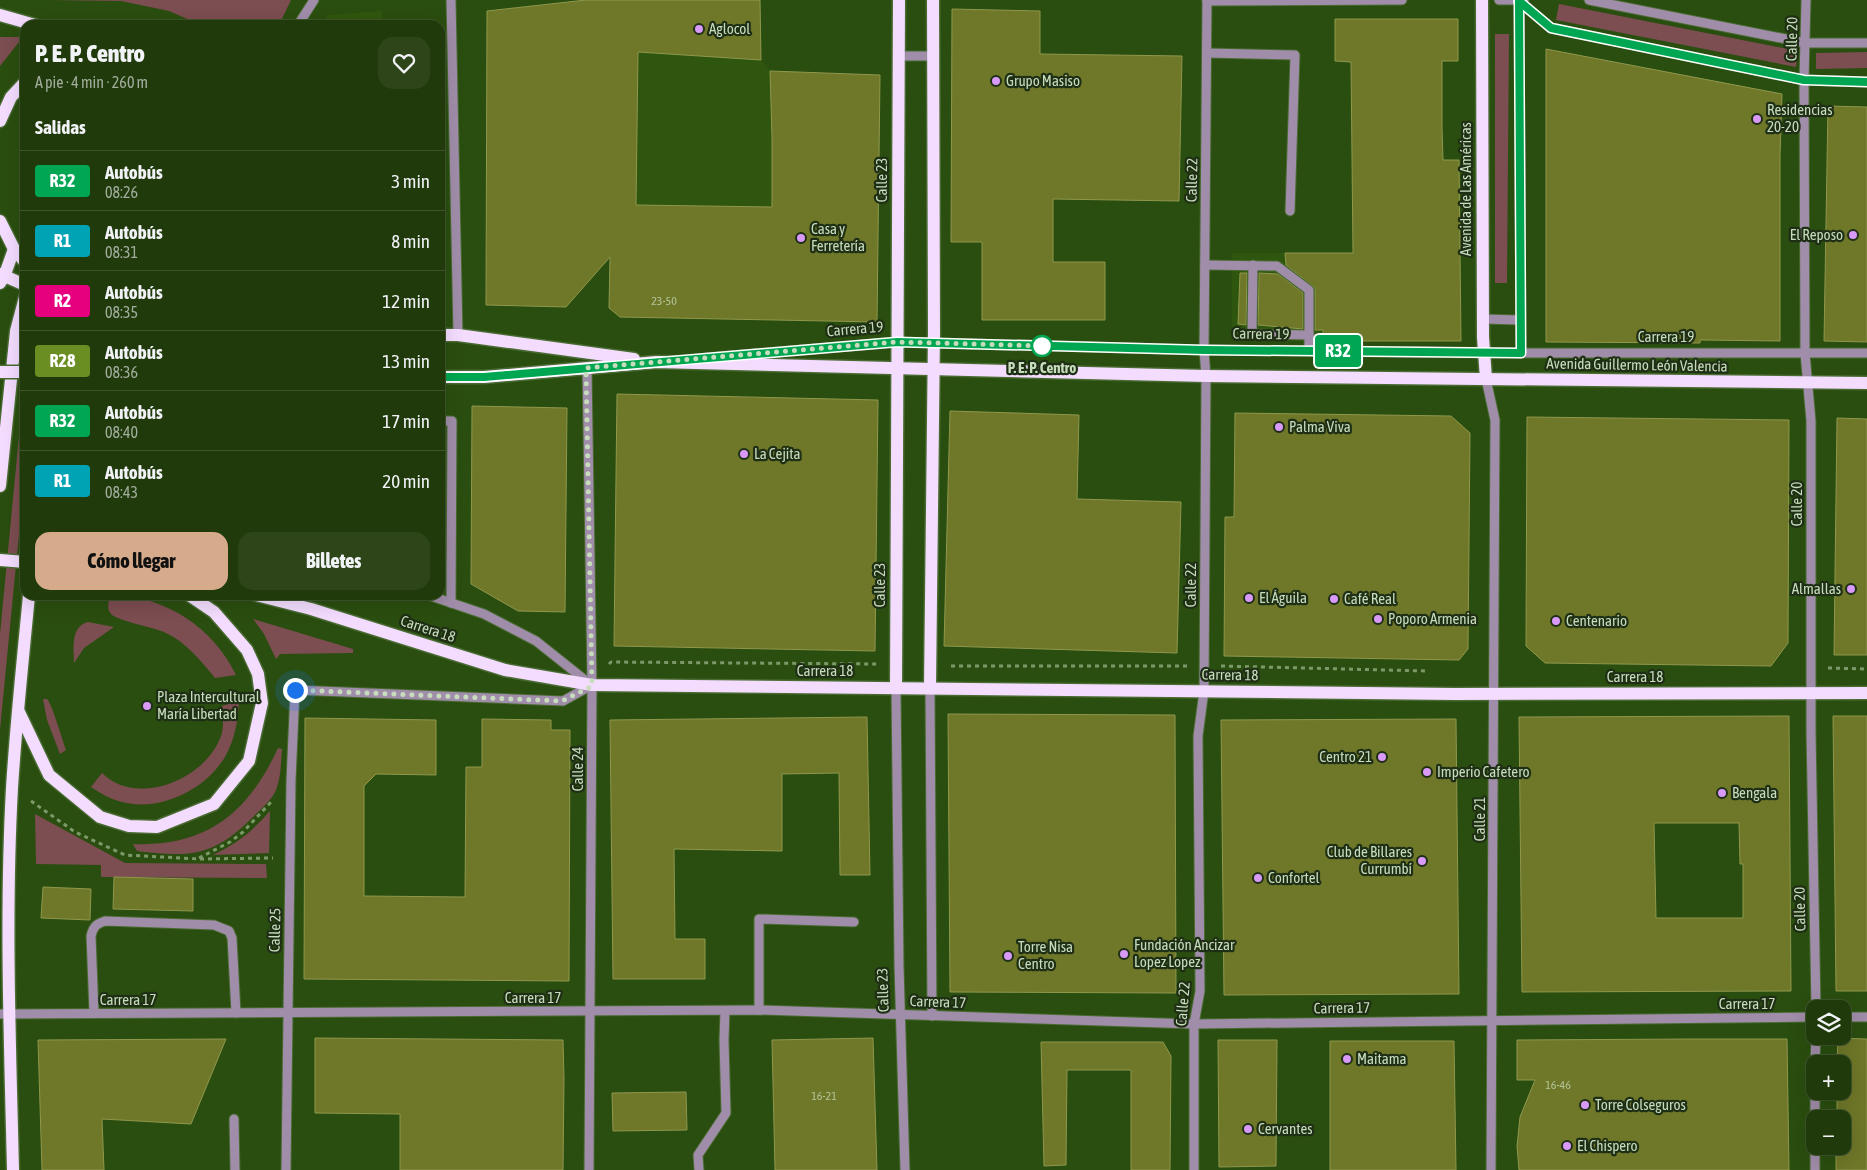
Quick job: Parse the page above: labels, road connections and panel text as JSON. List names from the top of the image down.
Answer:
{
  "streets": {
    "main road": [
      "Calle 23",
      "Avenida de Las Américas",
      "Carrera 19",
      "Avenida Guillermo León Valencia",
      "Carrera 18"
    ],
    "street": [
      "Calle 20",
      "Calle 22",
      "Calle 24",
      "Calle 21",
      "Calle 25",
      "Carrera 17"
    ]
  },
  "crossings": [
    ["Calle 20", "Carrera 19"],
    ["Calle 20", "Avenida Guillermo León Valencia"],
    ["Calle 20", "Carrera 18"],
    ["Calle 23", "Carrera 19"],
    ["Calle 23", "Avenida Guillermo León Valencia"],
    ["Calle 23", "Carrera 18"],
    ["Calle 23", "Carrera 17"],
    ["Calle 22", "Carrera 19"],
    ["Calle 22", "Avenida Guillermo León Valencia"],
    ["Calle 22", "Carrera 18"],
    ["Calle 22", "Carrera 17"],
    ["Avenida de Las Américas", "Carrera 19"],
    ["Avenida de Las Américas", "Avenida Guillermo León Valencia"],
    ["Avenida de Las Américas", "Calle 21"],
    ["Carrera 19", "Avenida Guillermo León Valencia"],
    ["Carrera 19", "Calle 24"],
    ["Avenida Guillermo León Valencia", "Calle 21"],
    ["Carrera 18", "Calle 24"],
    ["Carrera 18", "Calle 21"],
    ["Carrera 18", "Calle 25"],
    ["Calle 24", "Carrera 17"],
    ["Calle 21", "Carrera 17"],
    ["Calle 25", "Carrera 17"]
  ],
  "places": [
    "Aglocol",
    "Grupo Masiso",
    "Residencias 20-20",
    "El Reposo",
    "Casa y Ferretería",
    "P. E. P. Centro",
    "Palma Viva",
    "La Cejita",
    "Almallas",
    "El Águila",
    "Café Real",
    "Poporo Armenia",
    "Centenario",
    "Plaza Intercultural María Libertad",
    "Centro 21",
    "Imperio Cafetero",
    "Bengala",
    "Club de Billares Currumbí",
    "Confortel",
    "Fundación Ancizar Lopez Lopez",
    "Torre Nisa Centro",
    "Maitama",
    "Torre Colseguros",
    "Cervantes",
    "El Chispero"
  ],
  "lines": ["bus line R32"],
  "house_numbers": ["23-50", "16-46", "16-21"],
  "page": {
    "on_map": "R32",
    "heading": [
      ["P. E. P. Centro", "A pie · 4 min · 260 m"],
      "Salidas"
    ],
    "list": [
      {
        "mark": "R32",
        "name": "Autobús",
        "note": "08:26",
        "value": "3 min"
      },
      {
        "mark": "R1",
        "name": "Autobús",
        "note": "08:31",
        "value": "8 min"
      },
      {
        "mark": "R2",
        "name": "Autobús",
        "note": "08:35",
        "value": "12 min"
      },
      {
        "mark": "R28",
        "name": "Autobús",
        "note": "08:36",
        "value": "13 min"
      },
      {
        "mark": "R32",
        "name": "Autobús",
        "note": "08:40",
        "value": "17 min"
      },
      {
        "mark": "R1",
        "name": "Autobús",
        "note": "08:43",
        "value": "20 min"
      }
    ],
    "buttons": ["Cómo llegar", "Billetes"],
    "map_buttons": ["+", "−"]
  }
}
